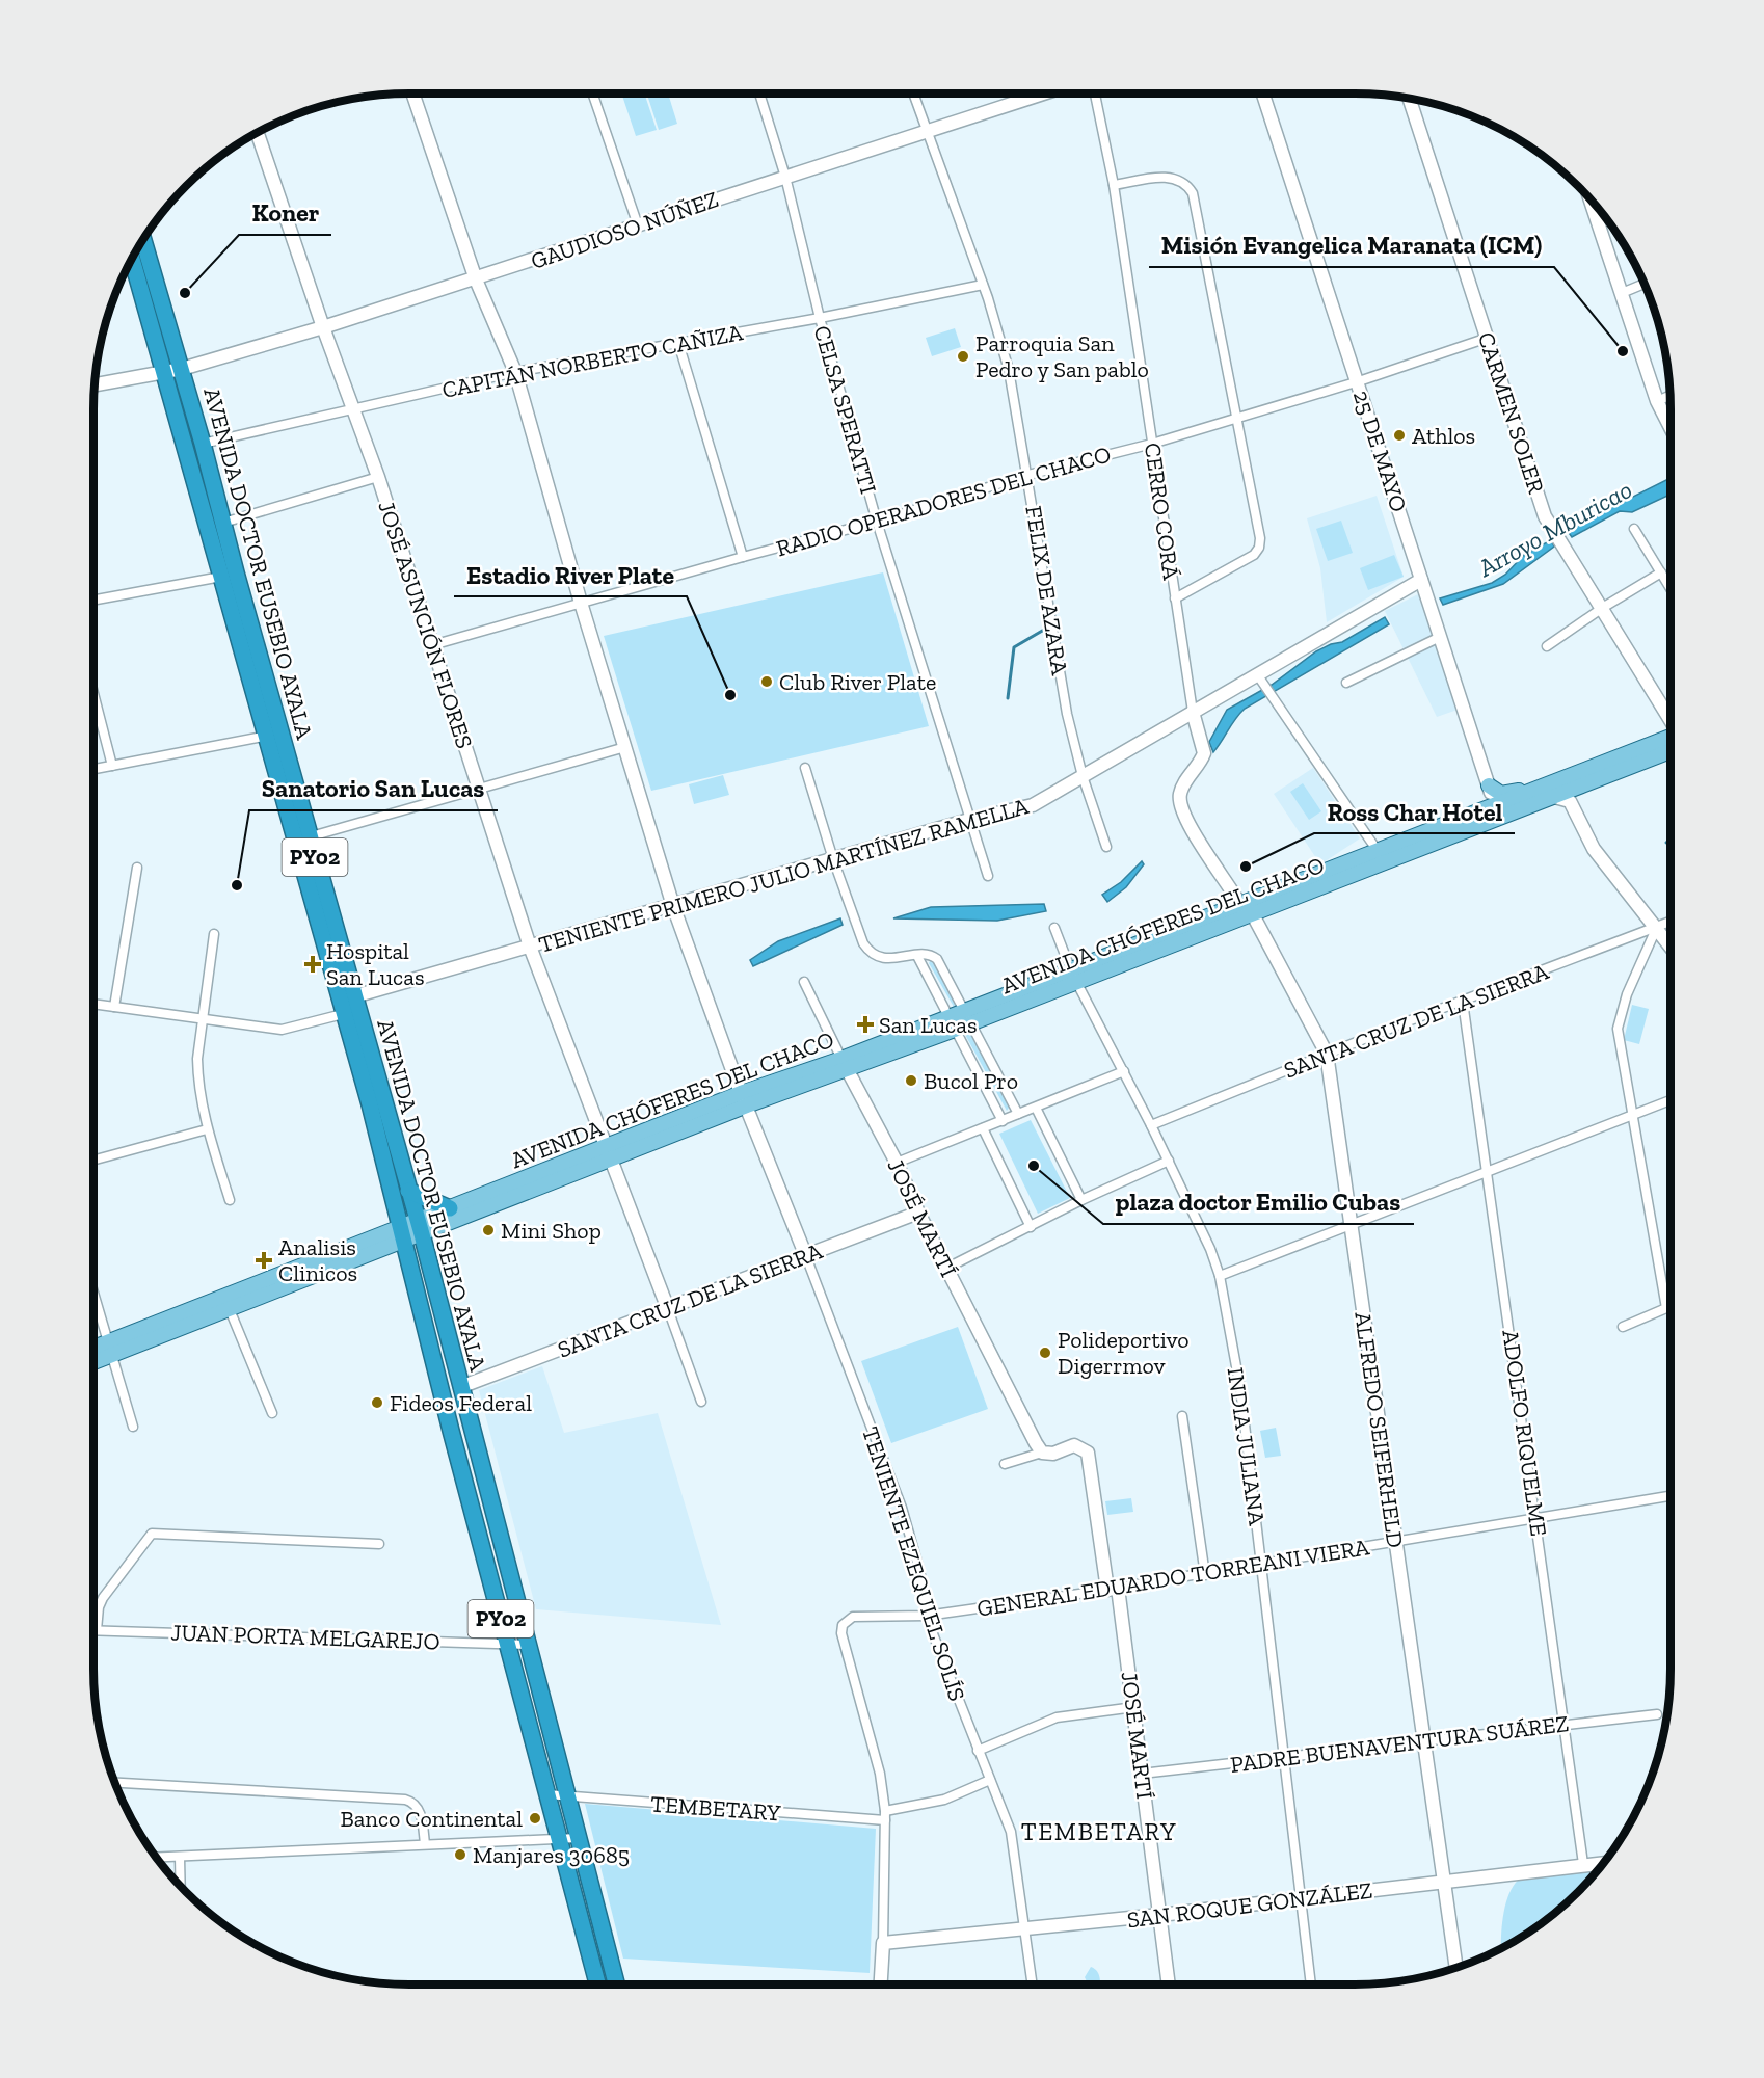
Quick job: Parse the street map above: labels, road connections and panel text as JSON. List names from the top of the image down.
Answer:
{
  "streets": {
    "highway": ["AVENIDA DOCTOR EUSEBIO AYALA", "PY02"],
    "main road": ["AVENIDA CHÓFERES DEL CHACO"],
    "street": [
      "GAUDIOSO NÚÑEZ",
      "CAPITÁN NORBERTO CAÑIZA",
      "CELSA SPERATTI",
      "CARMEN SOLER",
      "25 DE MAYO",
      "RADIO OPERADORES DEL CHACO",
      "CERRO CORÁ",
      "FELIX DE AZARA",
      "JOSÉ ASUNCIÓN FLORES",
      "TENIENTE PRIMERO JULIO MARTÍNEZ RAMELLA",
      "SANTA CRUZ DE LA SIERRA",
      "JOSÉ MARTÍ",
      "ALFREDO SEIFERHELD",
      "ADOLFO RIQUELME",
      "INDIA JULIANA",
      "TENIENTE EZEQUIEL SOLÍS",
      "GENERAL EDUARDO TORREANI VIERA",
      "JUAN PORTA MELGAREJO",
      "PADRE BUENAVENTURA SUÁREZ",
      "TEMBETARY",
      "SAN ROQUE GONZÁLEZ"
    ]
  },
  "crossings": [
    ["GAUDIOSO NÚÑEZ", "CELSA SPERATTI"],
    ["GAUDIOSO NÚÑEZ", "AVENIDA DOCTOR EUSEBIO AYALA"],
    ["GAUDIOSO NÚÑEZ", "FELIX DE AZARA"],
    ["GAUDIOSO NÚÑEZ", "JOSÉ ASUNCIÓN FLORES"],
    ["GAUDIOSO NÚÑEZ", "TENIENTE EZEQUIEL SOLÍS"],
    ["CAPITÁN NORBERTO CAÑIZA", "CELSA SPERATTI"],
    ["CAPITÁN NORBERTO CAÑIZA", "AVENIDA DOCTOR EUSEBIO AYALA"],
    ["CAPITÁN NORBERTO CAÑIZA", "FELIX DE AZARA"],
    ["CAPITÁN NORBERTO CAÑIZA", "JOSÉ ASUNCIÓN FLORES"],
    ["CAPITÁN NORBERTO CAÑIZA", "TENIENTE EZEQUIEL SOLÍS"],
    ["CELSA SPERATTI", "RADIO OPERADORES DEL CHACO"],
    ["CELSA SPERATTI", "TENIENTE PRIMERO JULIO MARTÍNEZ RAMELLA"],
    ["CARMEN SOLER", "RADIO OPERADORES DEL CHACO"],
    ["25 DE MAYO", "RADIO OPERADORES DEL CHACO"],
    ["25 DE MAYO", "TENIENTE PRIMERO JULIO MARTÍNEZ RAMELLA"],
    ["25 DE MAYO", "AVENIDA CHÓFERES DEL CHACO"],
    ["RADIO OPERADORES DEL CHACO", "CERRO CORÁ"],
    ["RADIO OPERADORES DEL CHACO", "FELIX DE AZARA"],
    ["RADIO OPERADORES DEL CHACO", "JOSÉ ASUNCIÓN FLORES"],
    ["RADIO OPERADORES DEL CHACO", "TENIENTE EZEQUIEL SOLÍS"],
    ["CERRO CORÁ", "TENIENTE PRIMERO JULIO MARTÍNEZ RAMELLA"],
    ["CERRO CORÁ", "AVENIDA CHÓFERES DEL CHACO"],
    ["CERRO CORÁ", "ALFREDO SEIFERHELD"],
    ["AVENIDA DOCTOR EUSEBIO AYALA", "TENIENTE PRIMERO JULIO MARTÍNEZ RAMELLA"],
    ["AVENIDA DOCTOR EUSEBIO AYALA", "AVENIDA CHÓFERES DEL CHACO"],
    ["AVENIDA DOCTOR EUSEBIO AYALA", "SANTA CRUZ DE LA SIERRA"],
    ["AVENIDA DOCTOR EUSEBIO AYALA", "JUAN PORTA MELGAREJO"],
    ["AVENIDA DOCTOR EUSEBIO AYALA", "TEMBETARY"],
    ["FELIX DE AZARA", "TENIENTE PRIMERO JULIO MARTÍNEZ RAMELLA"],
    ["JOSÉ ASUNCIÓN FLORES", "TENIENTE PRIMERO JULIO MARTÍNEZ RAMELLA"],
    ["JOSÉ ASUNCIÓN FLORES", "AVENIDA CHÓFERES DEL CHACO"],
    ["JOSÉ ASUNCIÓN FLORES", "SANTA CRUZ DE LA SIERRA"],
    ["TENIENTE PRIMERO JULIO MARTÍNEZ RAMELLA", "TENIENTE EZEQUIEL SOLÍS"],
    ["AVENIDA CHÓFERES DEL CHACO", "JOSÉ MARTÍ"],
    ["AVENIDA CHÓFERES DEL CHACO", "ALFREDO SEIFERHELD"],
    ["AVENIDA CHÓFERES DEL CHACO", "INDIA JULIANA"],
    ["AVENIDA CHÓFERES DEL CHACO", "TENIENTE EZEQUIEL SOLÍS"],
    ["SANTA CRUZ DE LA SIERRA", "JOSÉ MARTÍ"],
    ["SANTA CRUZ DE LA SIERRA", "ALFREDO SEIFERHELD"],
    ["SANTA CRUZ DE LA SIERRA", "ADOLFO RIQUELME"],
    ["SANTA CRUZ DE LA SIERRA", "INDIA JULIANA"],
    ["SANTA CRUZ DE LA SIERRA", "TENIENTE EZEQUIEL SOLÍS"],
    ["JOSÉ MARTÍ", "GENERAL EDUARDO TORREANI VIERA"],
    ["JOSÉ MARTÍ", "PADRE BUENAVENTURA SUÁREZ"],
    ["JOSÉ MARTÍ", "SAN ROQUE GONZÁLEZ"],
    ["ALFREDO SEIFERHELD", "GENERAL EDUARDO TORREANI VIERA"],
    ["ALFREDO SEIFERHELD", "PADRE BUENAVENTURA SUÁREZ"],
    ["ALFREDO SEIFERHELD", "SAN ROQUE GONZÁLEZ"],
    ["ADOLFO RIQUELME", "GENERAL EDUARDO TORREANI VIERA"],
    ["ADOLFO RIQUELME", "PADRE BUENAVENTURA SUÁREZ"],
    ["ADOLFO RIQUELME", "SAN ROQUE GONZÁLEZ"],
    ["INDIA JULIANA", "GENERAL EDUARDO TORREANI VIERA"],
    ["INDIA JULIANA", "PADRE BUENAVENTURA SUÁREZ"],
    ["INDIA JULIANA", "SAN ROQUE GONZÁLEZ"],
    ["TENIENTE EZEQUIEL SOLÍS", "GENERAL EDUARDO TORREANI VIERA"],
    ["TENIENTE EZEQUIEL SOLÍS", "SAN ROQUE GONZÁLEZ"]
  ],
  "districts": ["TEMBETARY"],
  "water": ["Arroyo Mburicao"],
  "places": {
    "other": [
      "Koner",
      "Misión Evangelica Maranata (ICM)",
      "Parroquia San Pedro y San pablo",
      "Athlos",
      "Club River Plate",
      "Estadio River Plate",
      "Ross Char Hotel",
      "Sanatorio San Lucas",
      "Bucol Pro",
      "plaza doctor Emilio Cubas",
      "Mini Shop",
      "Polideportivo Digerrmov",
      "Fideos Federal",
      "Banco Continental",
      "Manjares 30685"
    ],
    "health": ["Hospital San Lucas", "San Lucas", "Analisis Clinicos"]
  }
}
